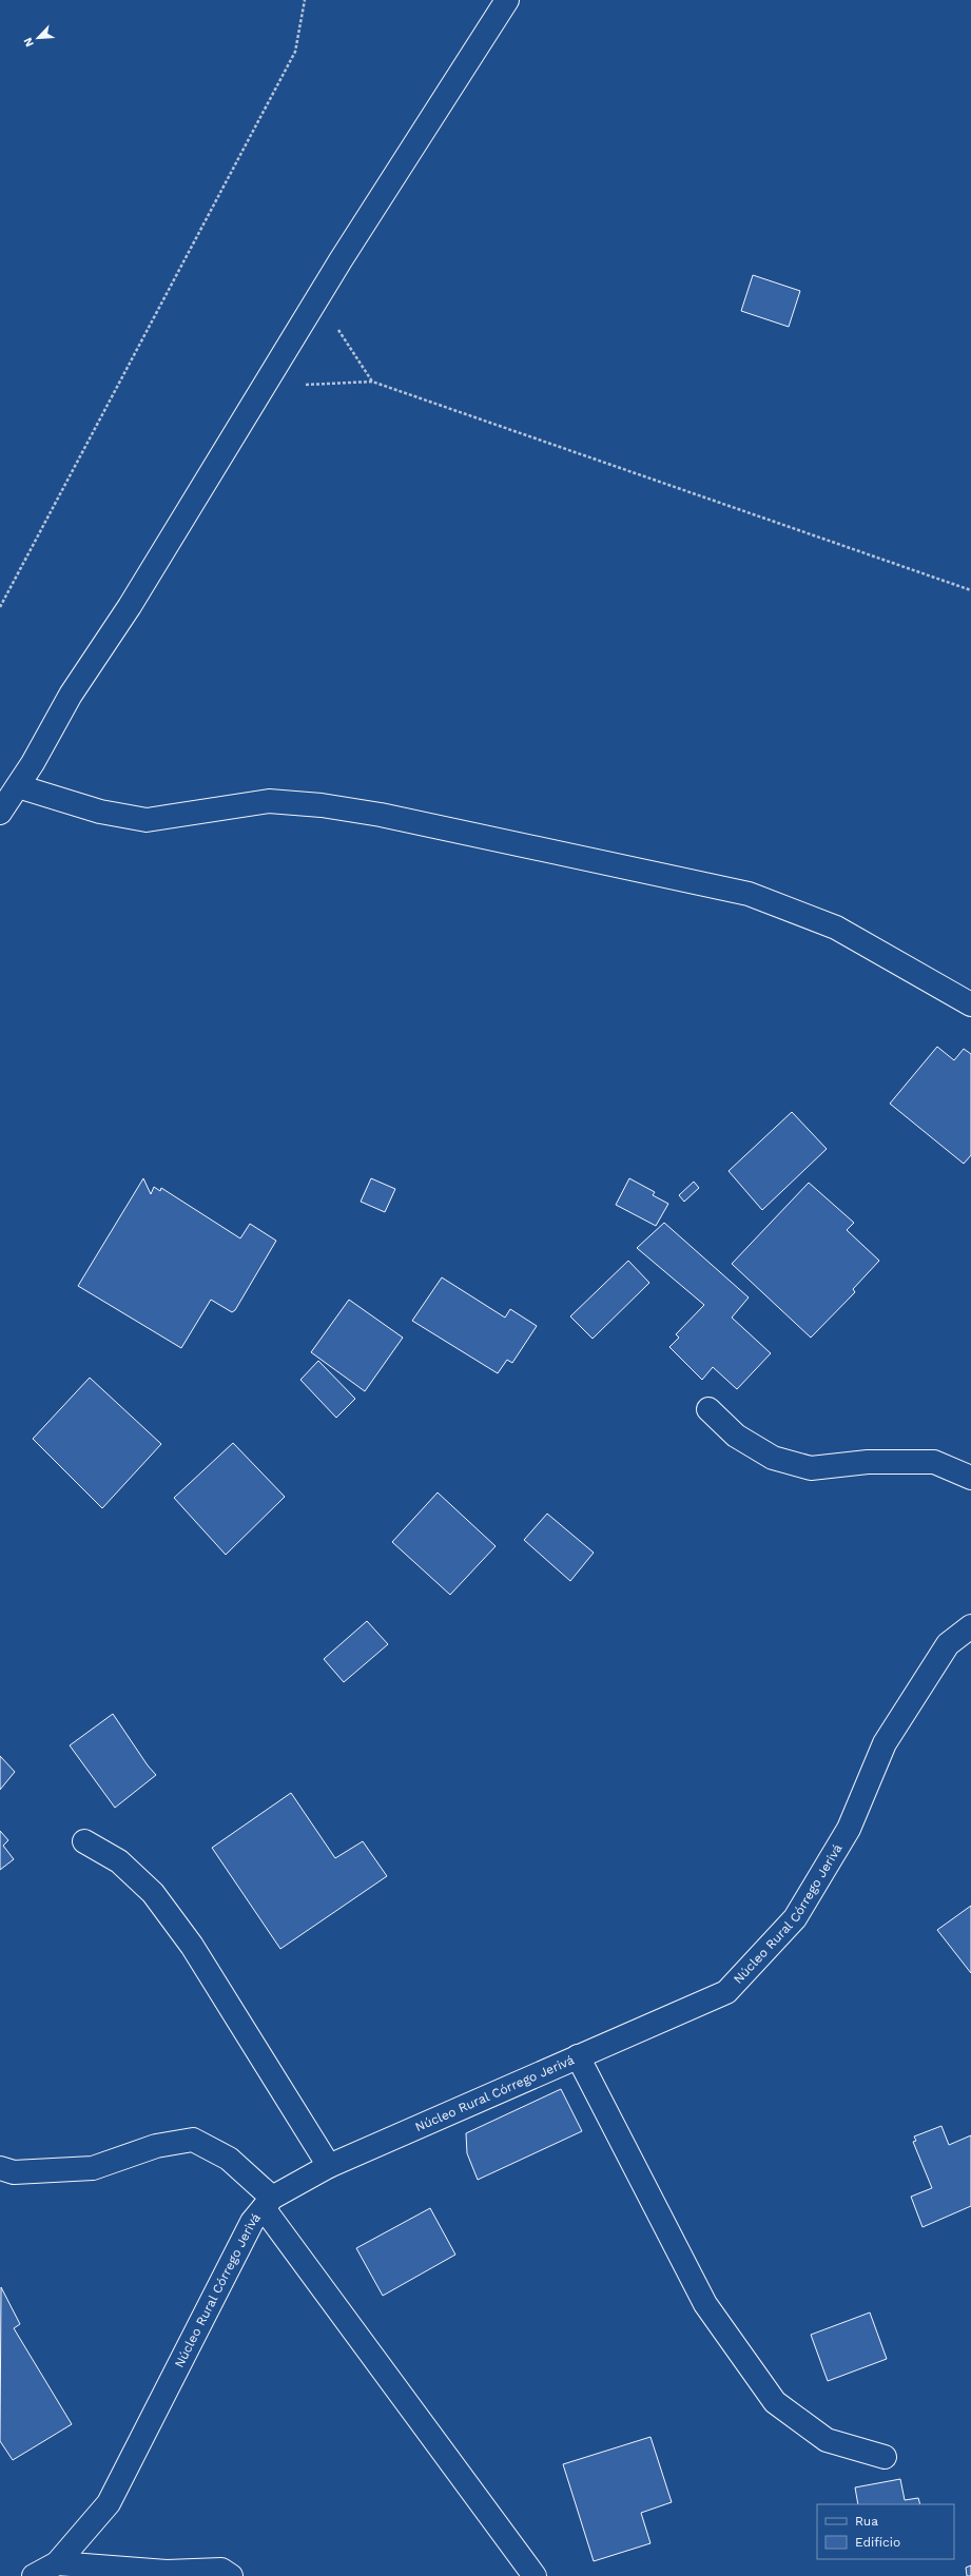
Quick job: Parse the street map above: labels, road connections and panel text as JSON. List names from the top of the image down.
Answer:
{
  "streets": {
    "street": ["Núcleo Rural Córrego Jerivá"]
  },
  "legend": ["Rua", "Edifício"],
  "north": "bottom left"
}
